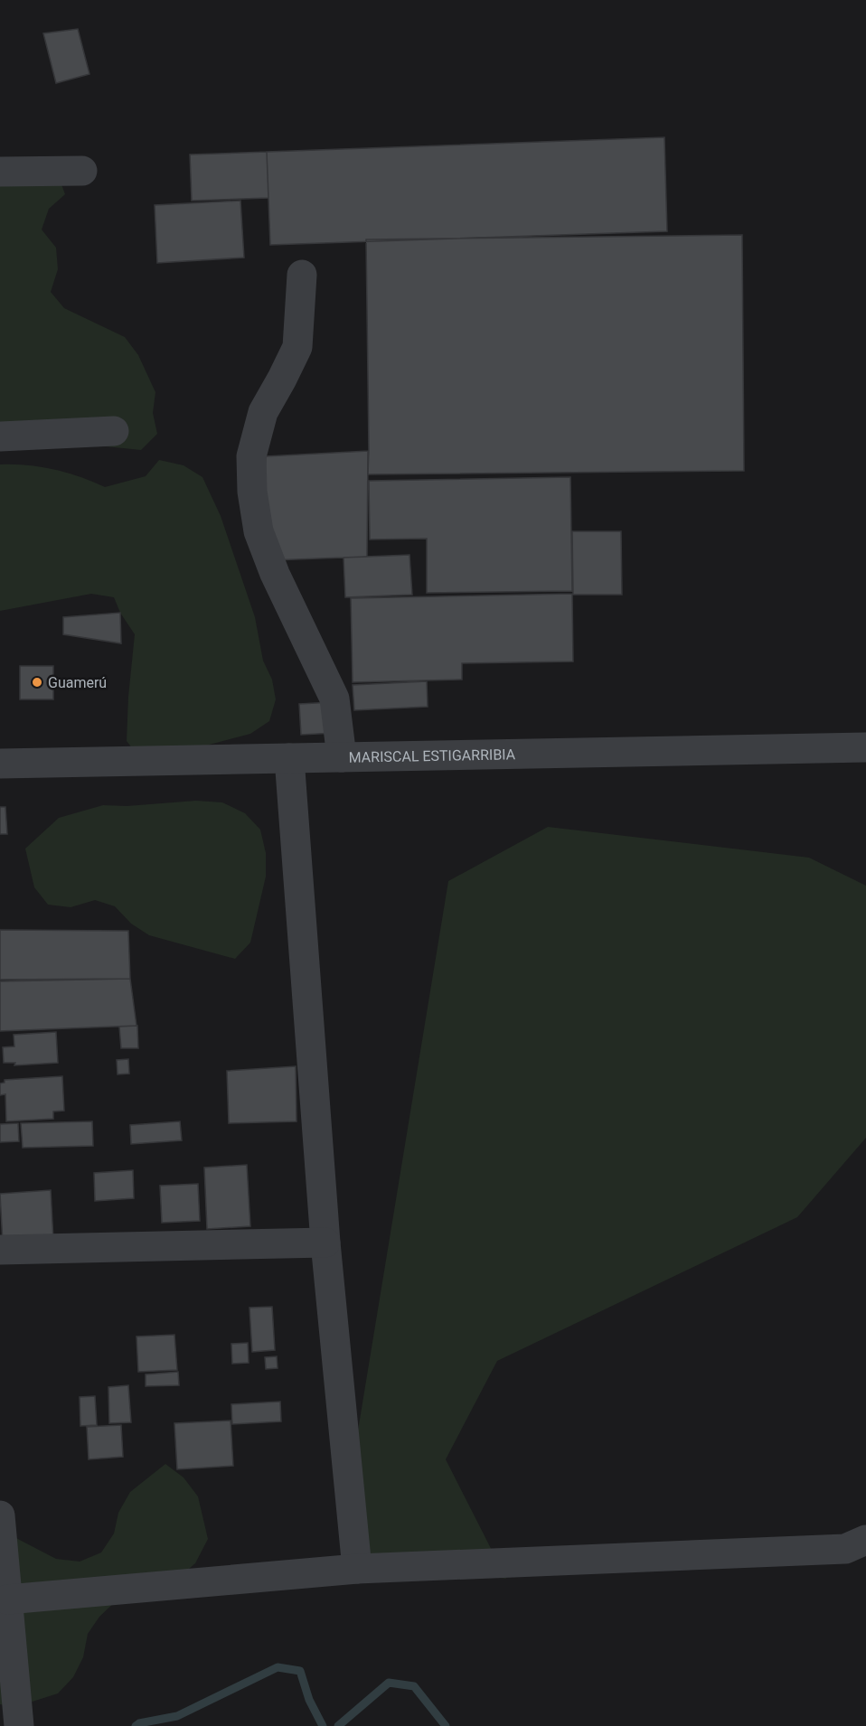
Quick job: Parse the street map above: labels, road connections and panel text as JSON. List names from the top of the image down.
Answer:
{
  "streets": {
    "street": ["MARISCAL ESTIGARRIBIA"]
  },
  "places": ["Guamerú"]
}
